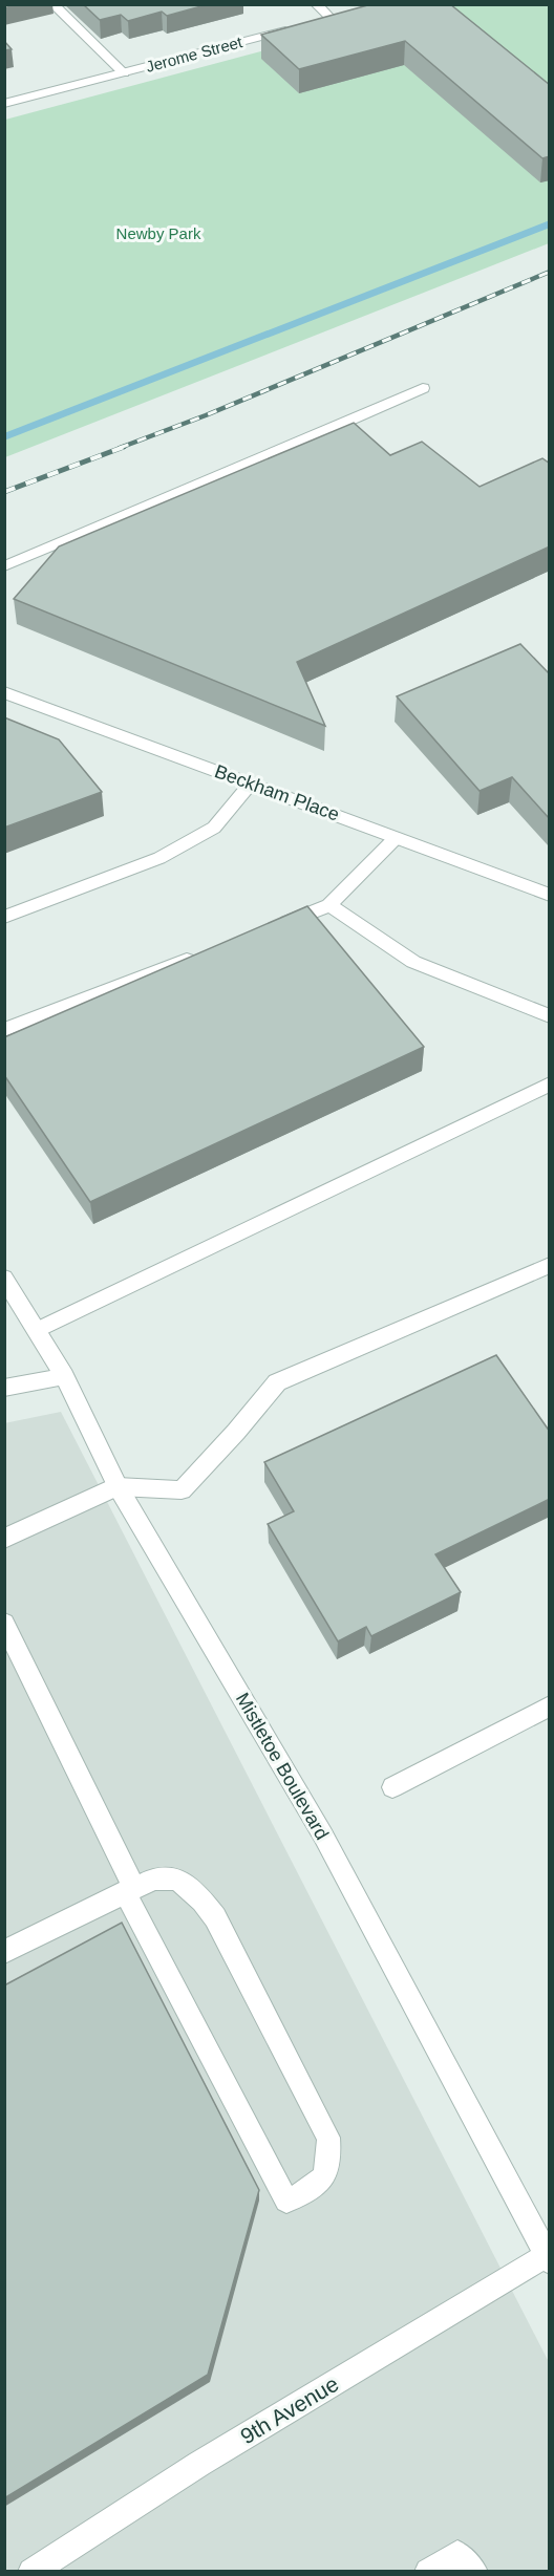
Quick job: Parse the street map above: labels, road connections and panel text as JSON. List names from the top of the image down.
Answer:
{
  "streets": {
    "street": [
      "Jerome Street",
      "Beckham Place",
      "Mistletoe Boulevard",
      "9th Avenue"
    ]
  },
  "crossings": [
    ["Mistletoe Boulevard", "9th Avenue"]
  ],
  "parks": ["Newby Park"]
}
